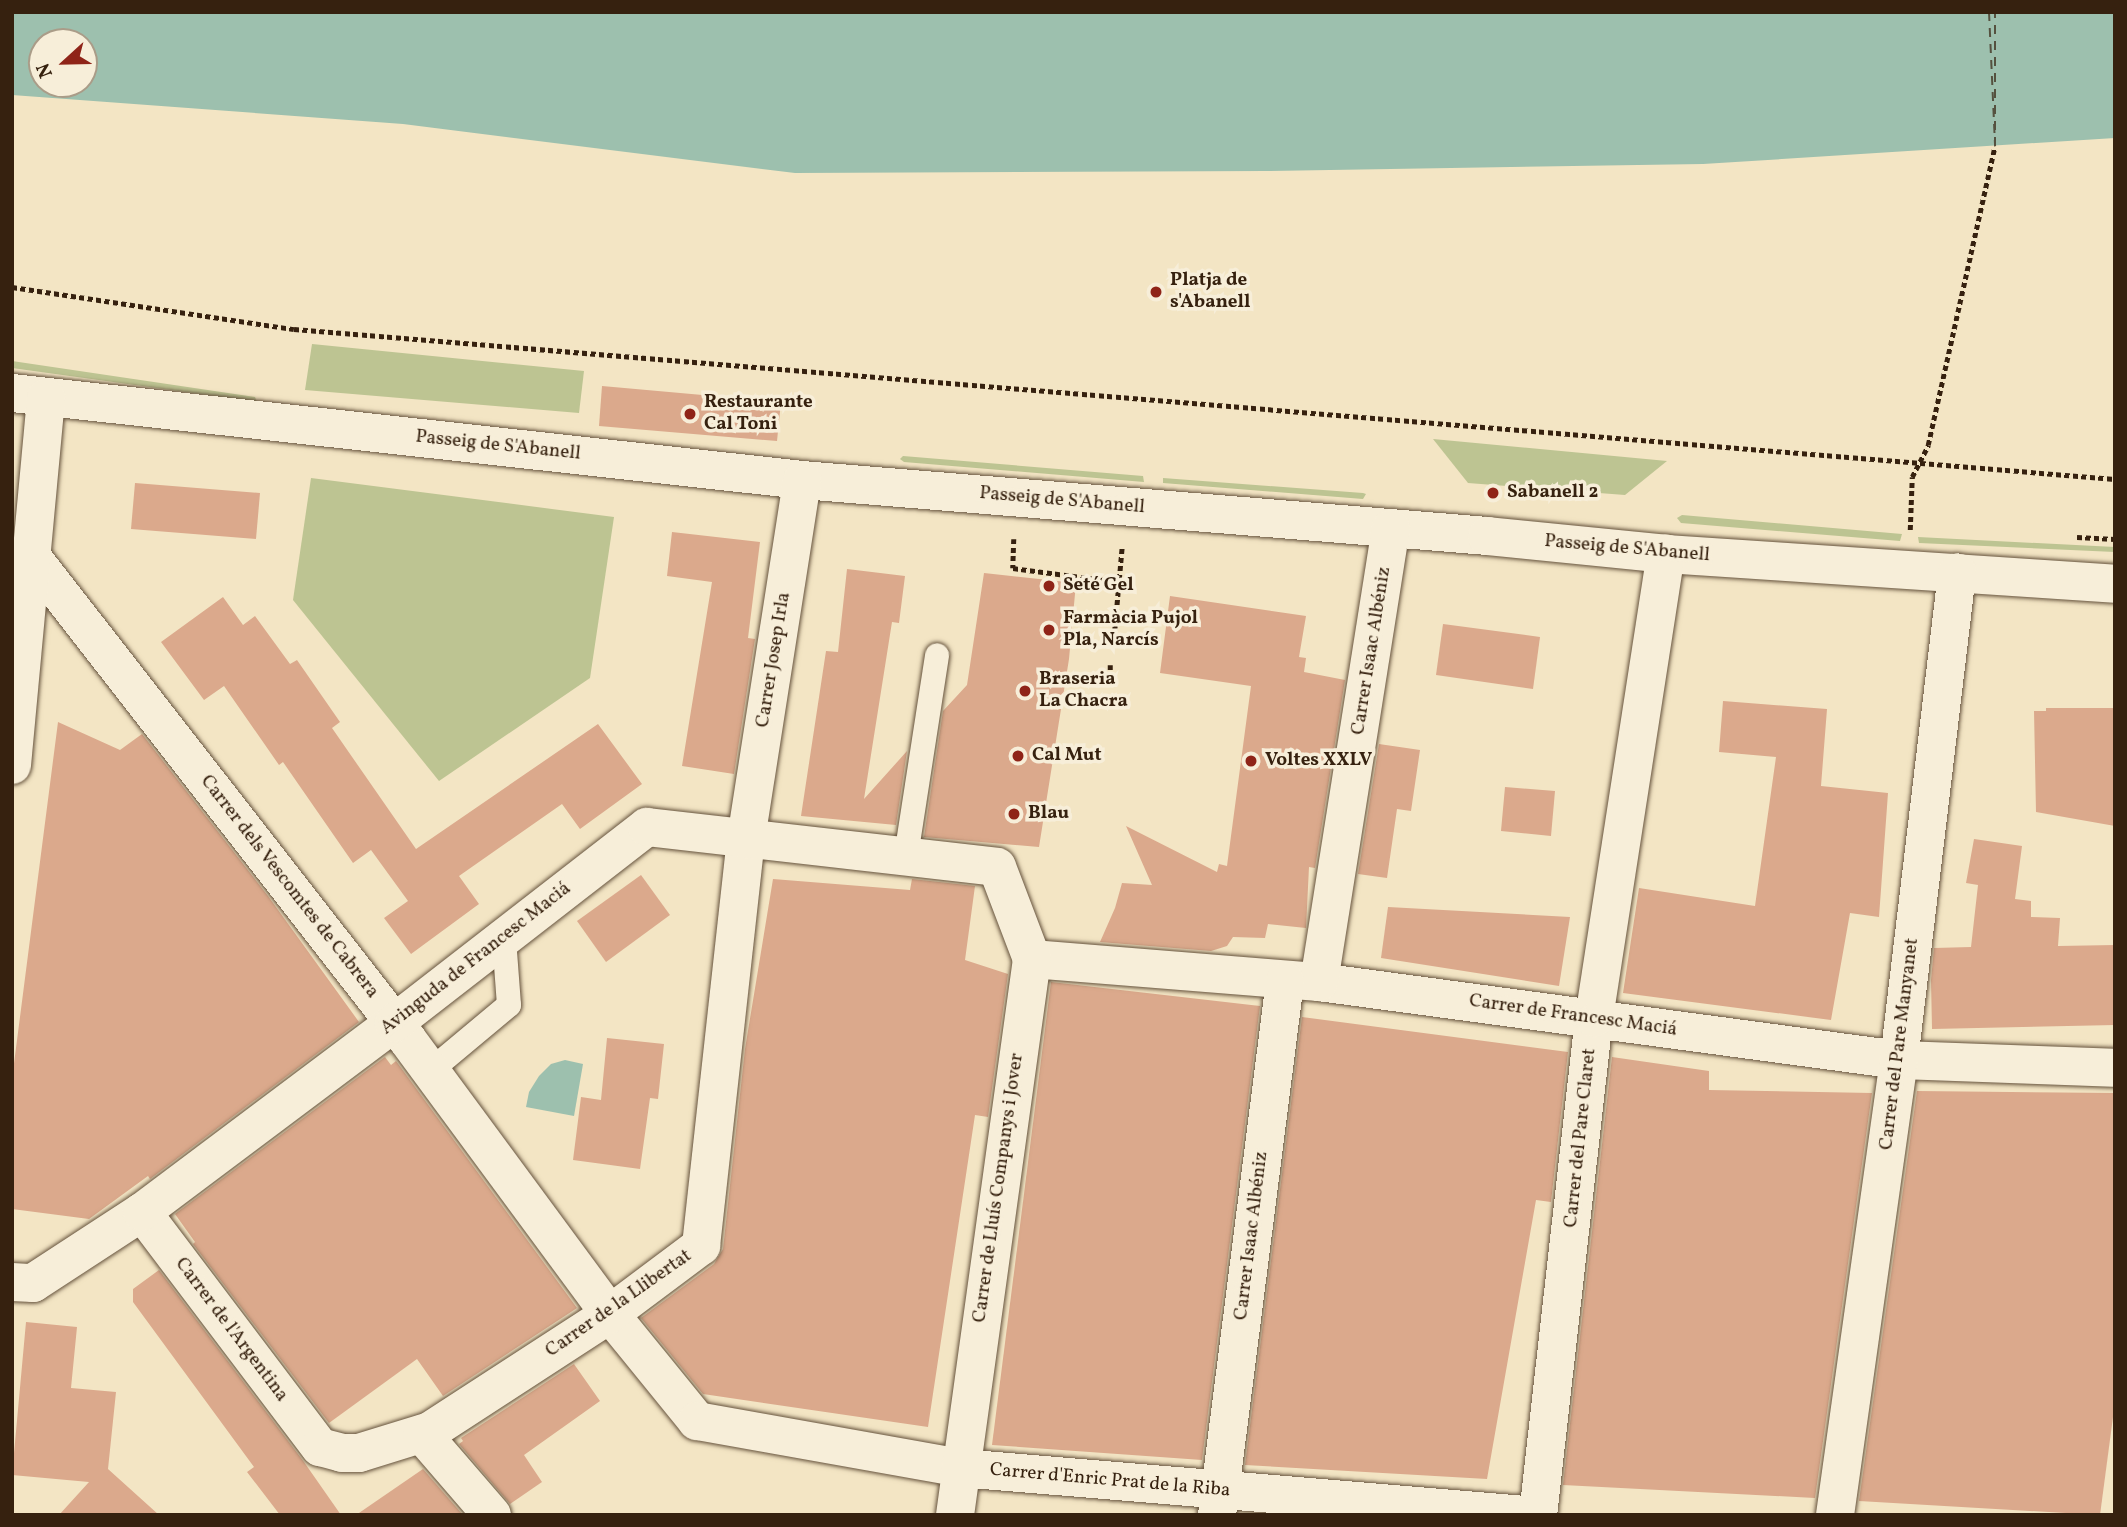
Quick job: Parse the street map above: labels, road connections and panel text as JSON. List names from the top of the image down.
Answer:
{
  "streets": {
    "street": [
      "Passeig de S'Abanell",
      "Carrer Isaac Albéniz",
      "Carrer Josep Irla",
      "Carrer dels Vescomtes de Cabrera",
      "Avinguda de Francesc Maciá",
      "Carrer de Francesc Maciá",
      "Carrer del Pare Manyanet",
      "Carrer del Pare Claret",
      "Carrer de Lluís Companys i Jover",
      "Carrer de la Llibertat",
      "Carrer de l'Argentina",
      "Carrer d'Enric Prat de la Riba"
    ]
  },
  "crossings": [
    ["Passeig de S'Abanell", "Carrer Isaac Albéniz"],
    ["Passeig de S'Abanell", "Carrer Josep Irla"],
    ["Passeig de S'Abanell", "Carrer del Pare Manyanet"],
    ["Passeig de S'Abanell", "Carrer del Pare Claret"],
    ["Carrer Isaac Albéniz", "Carrer de Francesc Maciá"],
    ["Carrer Isaac Albéniz", "Carrer d'Enric Prat de la Riba"],
    ["Carrer Josep Irla", "Avinguda de Francesc Maciá"],
    ["Carrer Josep Irla", "Carrer de la Llibertat"],
    ["Carrer dels Vescomtes de Cabrera", "Avinguda de Francesc Maciá"],
    ["Carrer dels Vescomtes de Cabrera", "Carrer de la Llibertat"],
    ["Carrer dels Vescomtes de Cabrera", "Carrer d'Enric Prat de la Riba"],
    ["Avinguda de Francesc Maciá", "Carrer de Lluís Companys i Jover"],
    ["Avinguda de Francesc Maciá", "Carrer de la Llibertat"],
    ["Avinguda de Francesc Maciá", "Carrer de l'Argentina"],
    ["Carrer de Francesc Maciá", "Carrer del Pare Manyanet"],
    ["Carrer de Francesc Maciá", "Carrer del Pare Claret"],
    ["Carrer de Francesc Maciá", "Carrer de Lluís Companys i Jover"],
    ["Carrer de Lluís Companys i Jover", "Carrer d'Enric Prat de la Riba"],
    ["Carrer de la Llibertat", "Carrer de l'Argentina"]
  ],
  "places": [
    "Platja de s'Abanell",
    "Restaurante Cal Toni",
    "Sabanell 2",
    "Seté Gel",
    "Farmàcia Pujol Pla, Narcís",
    "Braseria La Chacra",
    "Cal Mut",
    "Voltes XXLV",
    "Blau"
  ],
  "north": "left"
}
